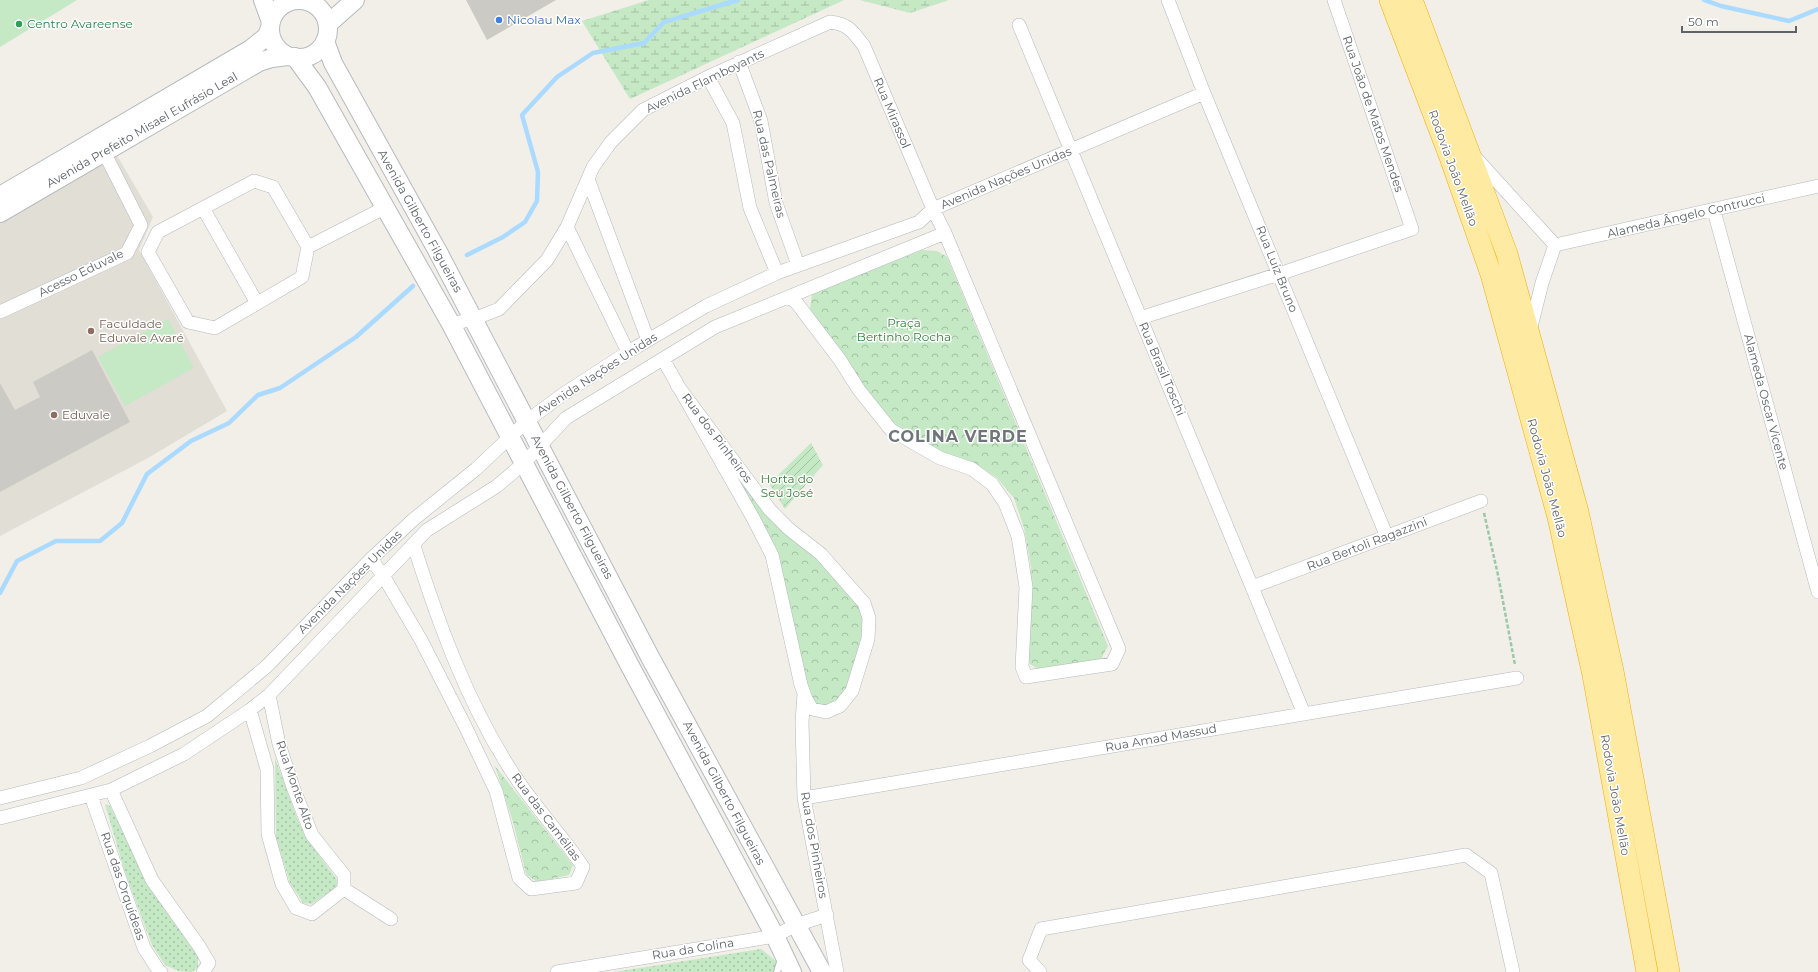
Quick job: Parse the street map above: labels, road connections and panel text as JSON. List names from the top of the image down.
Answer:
{
  "streets": {
    "highway": ["Rodovia João Mellão"],
    "main road": ["Avenida Prefeito Misael Eufrásio Leal", "Avenida Gilberto Filgueiras"],
    "street": [
      "Avenida Flamboyants",
      "Rua Mirassol",
      "Rua João de Matos Mendes",
      "Rua das Palmeiras",
      "Avenida Nações Unidas",
      "Alameda Ângelo Contrucci",
      "Rua Luiz Bruno",
      "Acesso Eduvale",
      "Rua Brasil Toschi",
      "Alameda Oscar Vicente",
      "Rua dos Pinheiros",
      "Rua Bertoli Ragazzini",
      "Rua Amad Massud",
      "Rua Monte Alto",
      "Rua das Camélias",
      "Rua das Orquídeas",
      "Rua da Colina"
    ]
  },
  "crossings": [
    ["Avenida Flamboyants", "Rua Mirassol"],
    ["Avenida Flamboyants", "Rua das Palmeiras"],
    ["Avenida Flamboyants", "Avenida Gilberto Filgueiras"],
    ["Rua Mirassol", "Avenida Nações Unidas"],
    ["Rua João de Matos Mendes", "Rua Luiz Bruno"],
    ["Avenida Prefeito Misael Eufrásio Leal", "Avenida Gilberto Filgueiras"],
    ["Avenida Prefeito Misael Eufrásio Leal", "Acesso Eduvale"],
    ["Rua das Palmeiras", "Avenida Nações Unidas"],
    ["Avenida Nações Unidas", "Avenida Gilberto Filgueiras"],
    ["Avenida Nações Unidas", "Rua Luiz Bruno"],
    ["Avenida Nações Unidas", "Rua Brasil Toschi"],
    ["Avenida Nações Unidas", "Rua dos Pinheiros"],
    ["Avenida Nações Unidas", "Rua Monte Alto"],
    ["Avenida Nações Unidas", "Rua das Camélias"],
    ["Avenida Nações Unidas", "Rua das Orquídeas"],
    ["Alameda Ângelo Contrucci", "Alameda Oscar Vicente"],
    ["Avenida Gilberto Filgueiras", "Rua da Colina"],
    ["Rua Luiz Bruno", "Rua Bertoli Ragazzini"],
    ["Rua Brasil Toschi", "Rua Bertoli Ragazzini"],
    ["Rua Brasil Toschi", "Rua Amad Massud"],
    ["Rua dos Pinheiros", "Rua Amad Massud"],
    ["Rua dos Pinheiros", "Rua da Colina"]
  ],
  "districts": ["COLINA VERDE"],
  "parks": ["Praça Bertinho Rocha", "Horta do Seu José"],
  "places": [
    "Nicolau Max",
    "Centro Avareense",
    "Faculdade Eduvale Avaré",
    "Eduvale"
  ],
  "scale_bar": "50 m"
}
